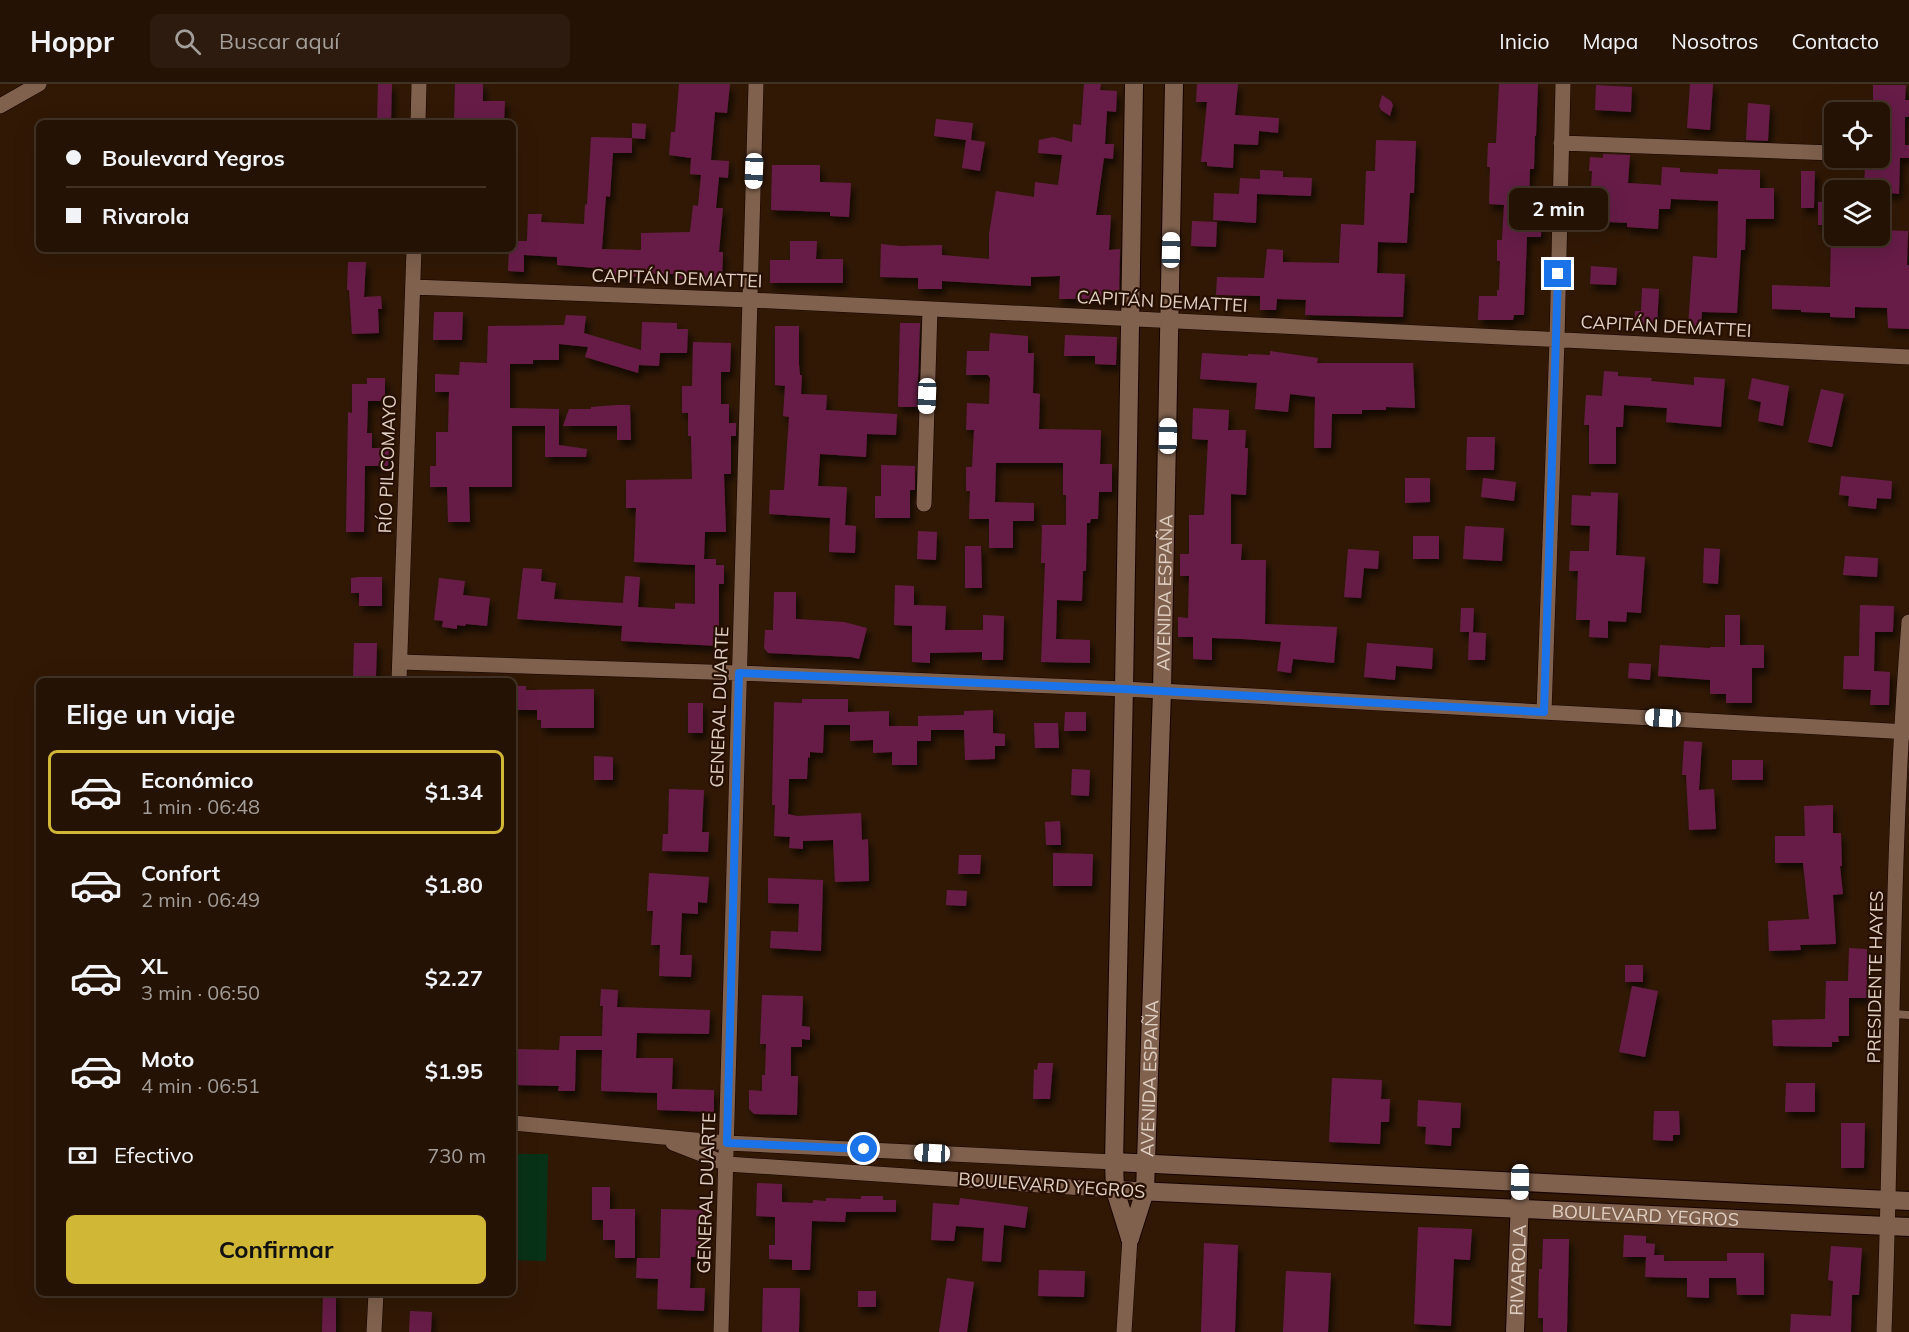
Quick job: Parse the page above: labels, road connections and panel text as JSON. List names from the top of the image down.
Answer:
{
  "streets": {
    "street": [
      "CAPITÁN DEMATTEI",
      "RÍO PILCOMAYO",
      "AVENIDA ESPAÑA",
      "GENERAL DUARTE",
      "PRESIDENTE HAYES",
      "BOULEVARD YEGROS",
      "RIVAROLA"
    ]
  },
  "crossings": [
    ["CAPITÁN DEMATTEI", "RÍO PILCOMAYO"],
    ["CAPITÁN DEMATTEI", "AVENIDA ESPAÑA"],
    ["CAPITÁN DEMATTEI", "GENERAL DUARTE"],
    ["AVENIDA ESPAÑA", "BOULEVARD YEGROS"],
    ["GENERAL DUARTE", "BOULEVARD YEGROS"],
    ["PRESIDENTE HAYES", "BOULEVARD YEGROS"],
    ["BOULEVARD YEGROS", "RIVAROLA"]
  ],
  "page": {
    "header": "Hoppr",
    "search": "Buscar aquí",
    "nav": [
      "Inicio",
      "Mapa",
      "Nosotros",
      "Contacto"
    ],
    "banner": ["Boulevard Yegros", "Rivarola"],
    "bubble": "2 min",
    "heading": "Elige un viaje",
    "list": [
      {
        "name": "Económico",
        "note": "1 min · 06:48",
        "value": "$1.34"
      },
      {
        "name": "Confort",
        "note": "2 min · 06:49",
        "value": "$1.80"
      },
      {
        "name": "XL",
        "note": "3 min · 06:50",
        "value": "$2.27"
      },
      {
        "name": "Moto",
        "note": "4 min · 06:51",
        "value": "$1.95"
      }
    ],
    "pay": ["Efectivo", "730 m"],
    "buttons": "Confirmar"
  }
}
